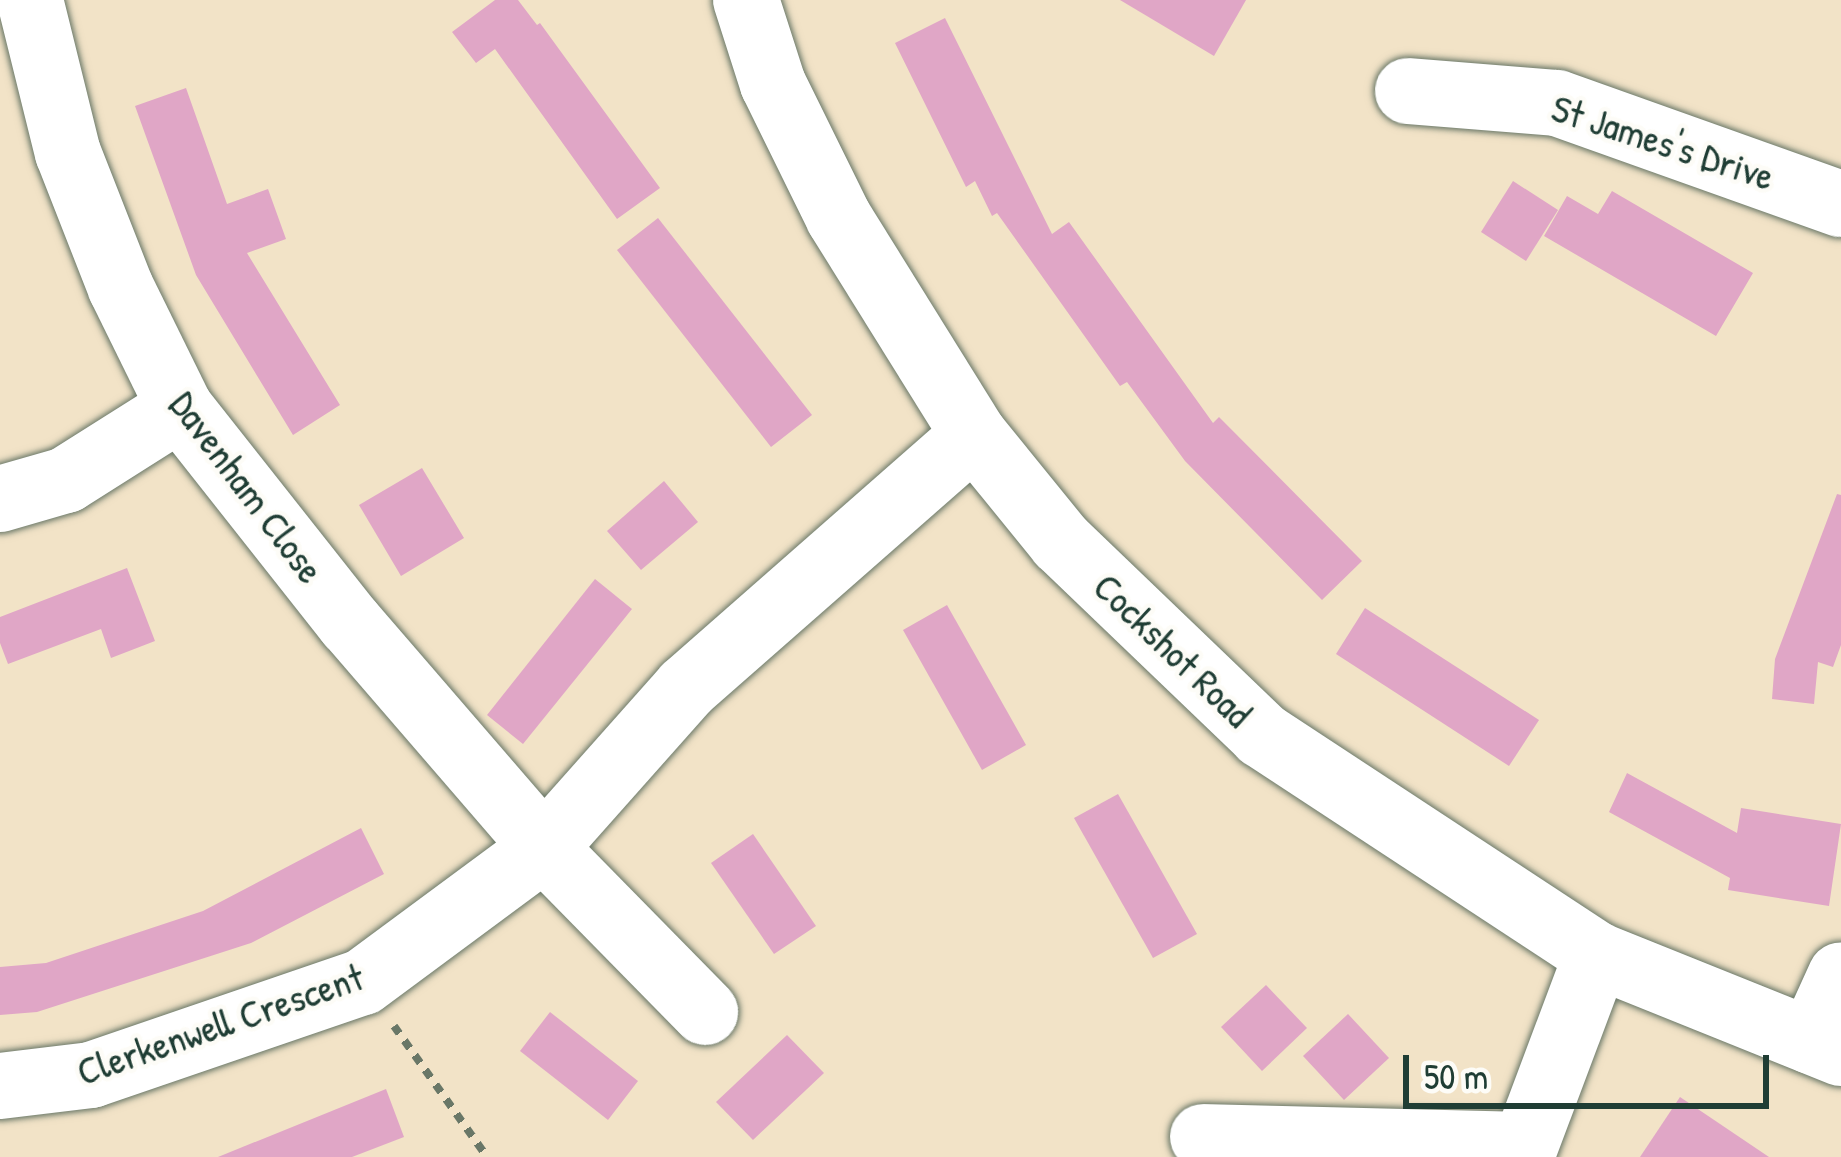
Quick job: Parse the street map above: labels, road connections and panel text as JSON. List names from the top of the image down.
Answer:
{
  "streets": {
    "street": [
      "St James's Drive",
      "Davenham Close",
      "Cockshot Road",
      "Clerkenwell Crescent"
    ]
  },
  "crossings": [
    ["Davenham Close", "Clerkenwell Crescent"],
    ["Cockshot Road", "Clerkenwell Crescent"]
  ],
  "scale_bar": "50 m"
}
